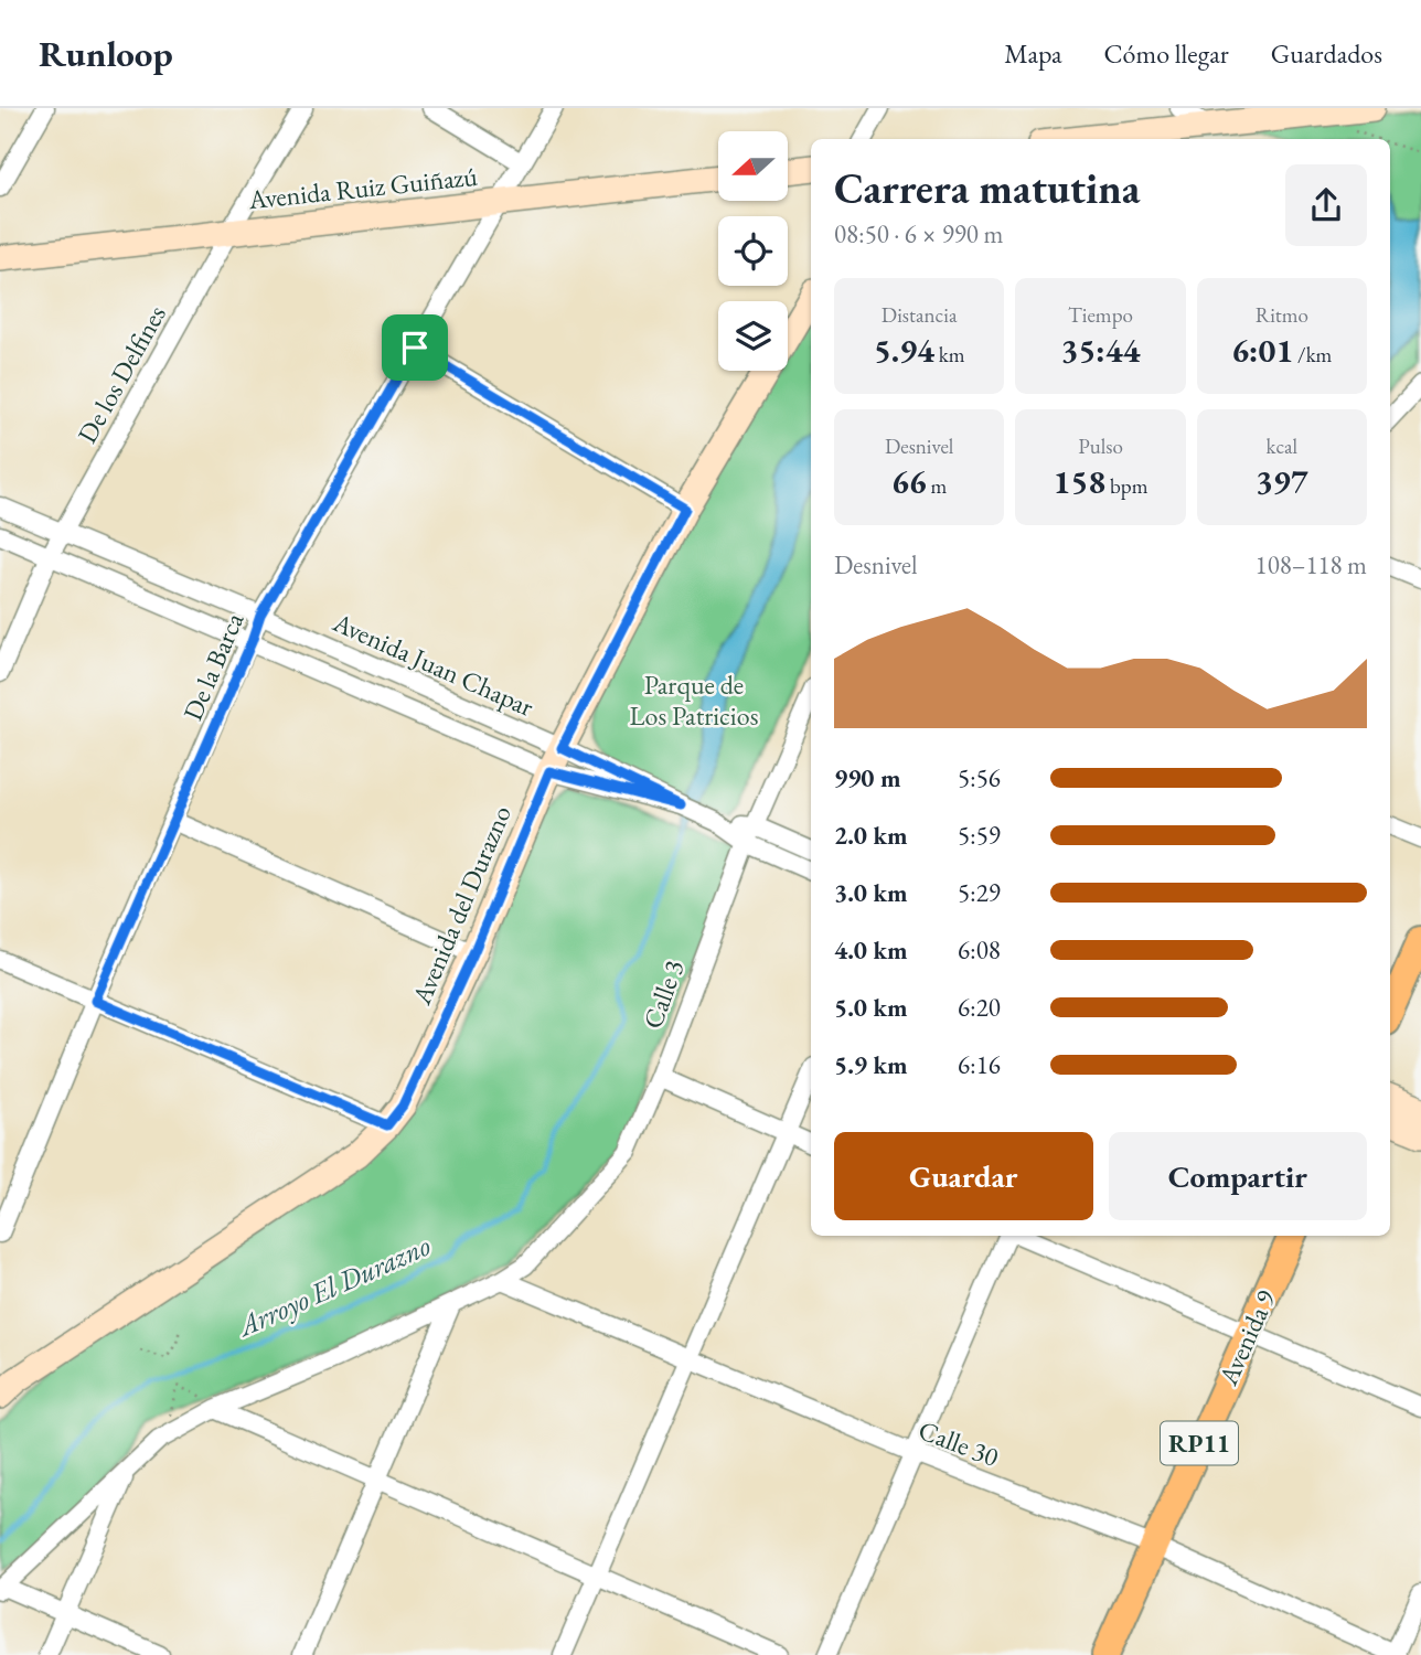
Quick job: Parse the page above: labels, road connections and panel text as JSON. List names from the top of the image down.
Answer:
{
  "streets": {
    "main road": [
      "Avenida Ruiz Guiñazú",
      "Avenida del Durazno",
      "Avenida 9",
      "RP11"
    ],
    "street": [
      "De los Delfines",
      "Avenida Juan Chapar",
      "De la Barca",
      "Calle 3",
      "Calle 30"
    ]
  },
  "crossings": [
    ["Avenida Ruiz Guiñazú", "De los Delfines"],
    ["Avenida Ruiz Guiñazú", "De la Barca"],
    ["De los Delfines", "Avenida Juan Chapar"],
    ["Avenida Juan Chapar", "De la Barca"],
    ["Avenida Juan Chapar", "Avenida del Durazno"],
    ["Calle 3", "Calle 30"],
    ["Avenida 9", "Calle 30"]
  ],
  "water": ["Arroyo El Durazno"],
  "parks": ["Parque de Los Patricios"],
  "north": "left",
  "page": {
    "header": "Runloop",
    "nav": ["Mapa", "Cómo llegar", "Guardados"],
    "heading": ["Carrera matutina", "08:50 · 6 × 990 m"],
    "stats": [
      ["Distancia", "5.94 km"],
      ["Tiempo", "35:44"],
      ["Ritmo", "6:01 /km"],
      ["Desnivel", "66 m"],
      ["Pulso", "158 bpm"],
      ["kcal", "397"]
    ],
    "chart": ["Desnivel", "108–118 m"],
    "list": [
      {
        "name": "990 m",
        "note": "5:56"
      },
      {
        "name": "2.0 km",
        "note": "5:59"
      },
      {
        "name": "3.0 km",
        "note": "5:29"
      },
      {
        "name": "4.0 km",
        "note": "6:08"
      },
      {
        "name": "5.0 km",
        "note": "6:20"
      },
      {
        "name": "5.9 km",
        "note": "6:16"
      }
    ],
    "buttons": ["Guardar", "Compartir"]
  }
}
